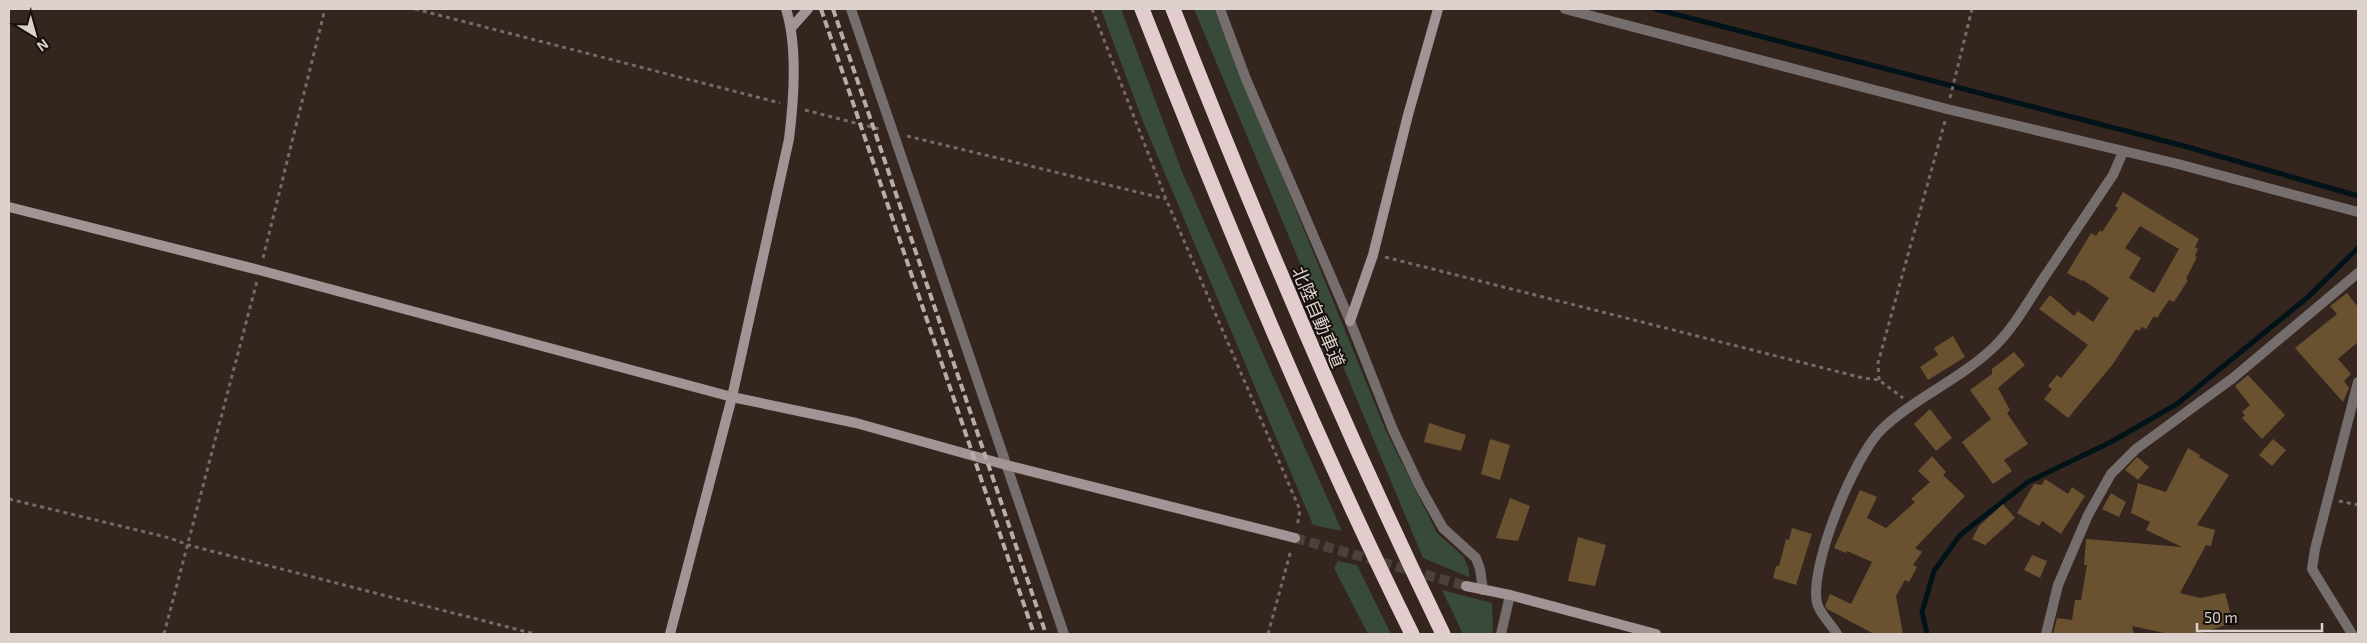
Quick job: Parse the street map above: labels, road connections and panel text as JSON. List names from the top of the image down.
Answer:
{
  "streets": {
    "highway": ["北陸自動車道"]
  },
  "scale_bar": "50 m",
  "north": "bottom right"
}
